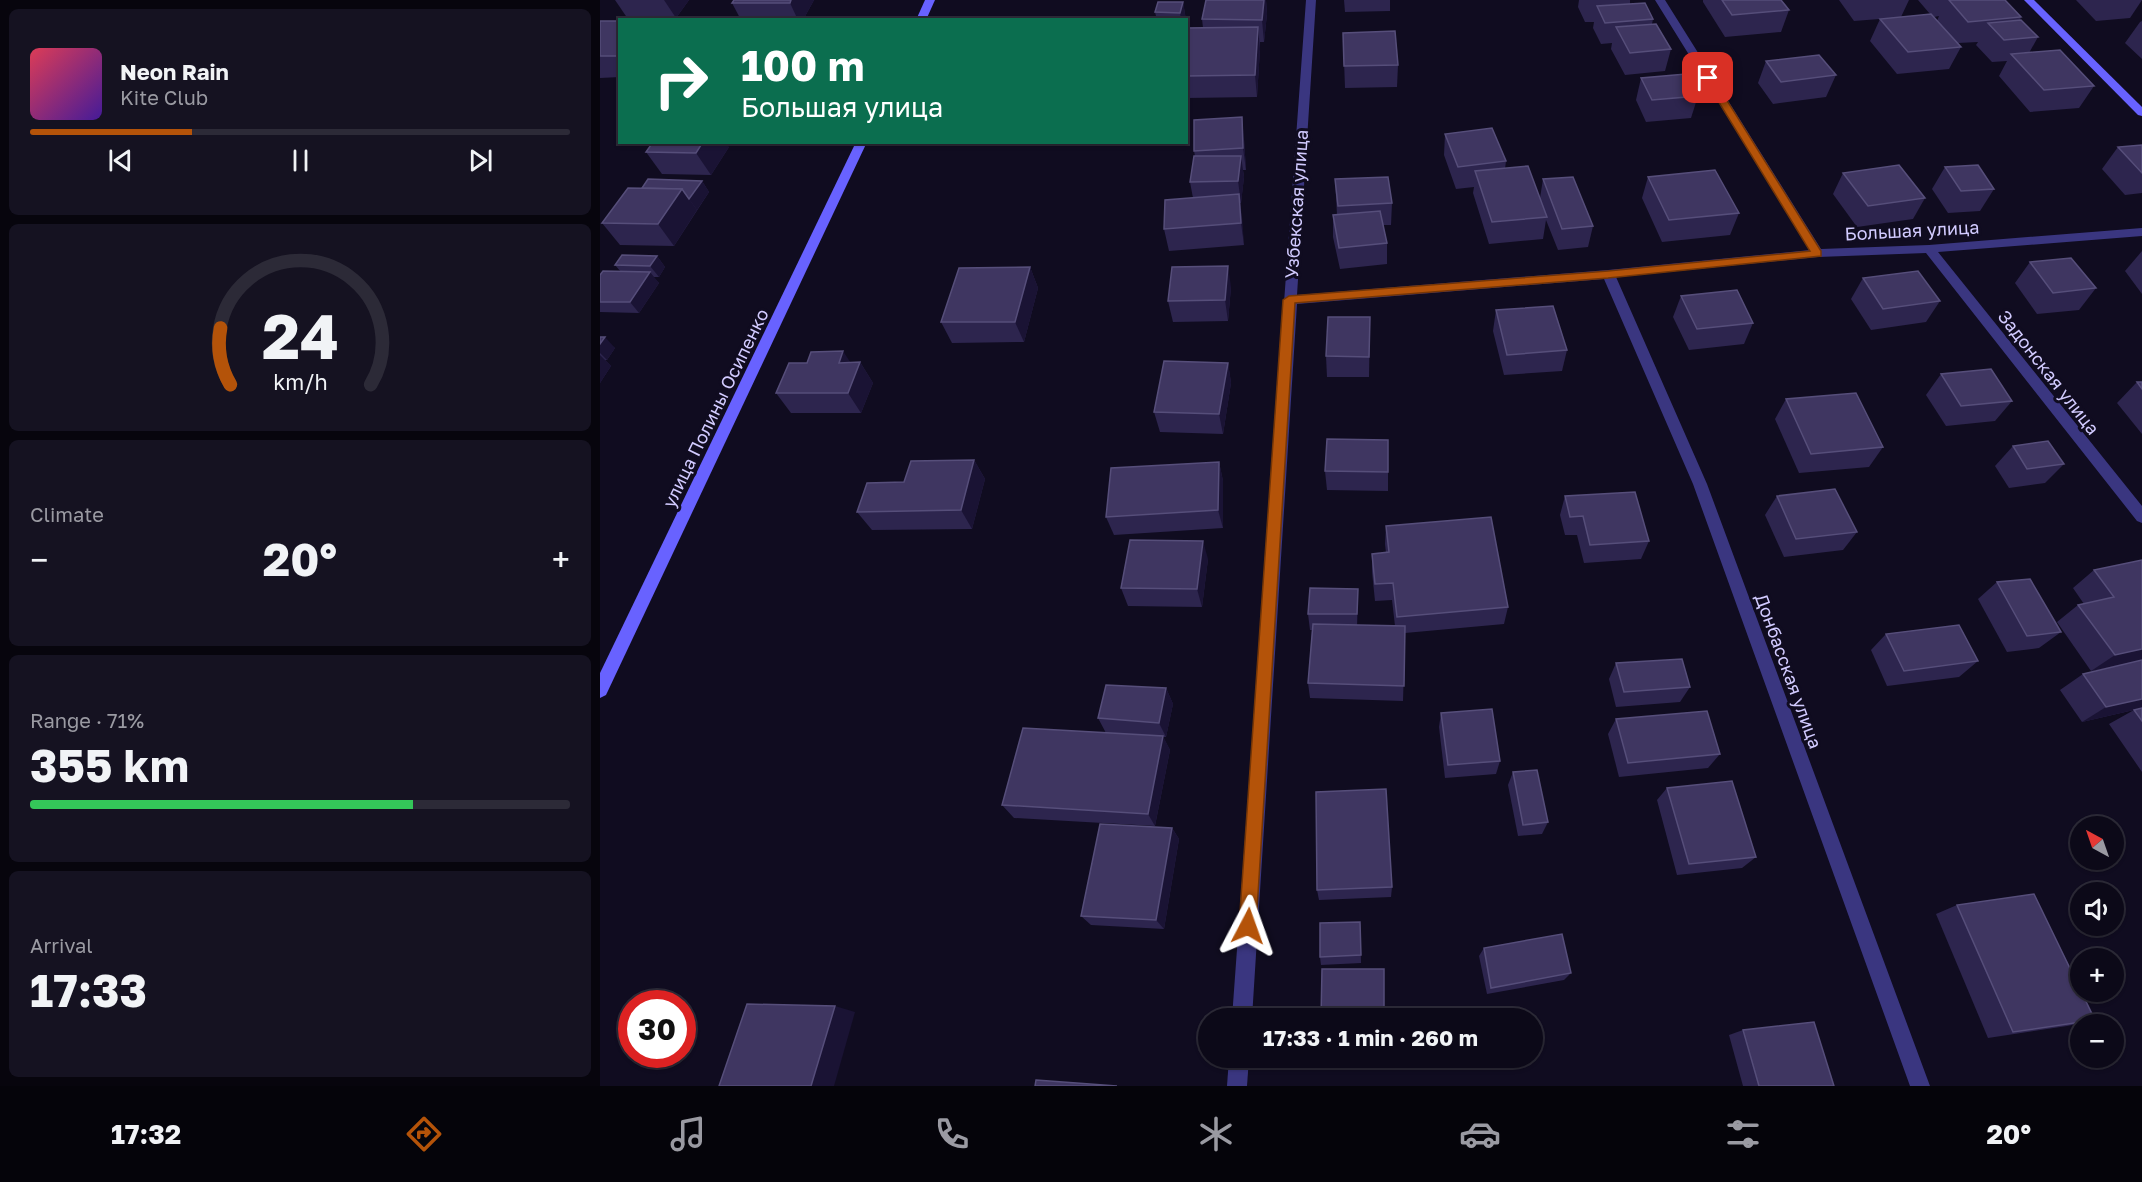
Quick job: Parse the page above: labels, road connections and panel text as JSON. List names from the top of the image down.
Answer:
{
  "streets": {
    "main road": ["улица Полины Осипенко"],
    "street": [
      "Узбекская улица",
      "Большая улица",
      "Задонская улица",
      "Донбасская улица"
    ]
  },
  "crossings": [
    ["Узбекская улица", "Большая улица"],
    ["Большая улица", "Задонская улица"],
    ["Большая улица", "Донбасская улица"]
  ],
  "north": "top left",
  "page": {
    "turn": ["100 m", "Большая улица"],
    "song": ["Neon Rain", "Kite Club"],
    "tile": [
      "Climate",
      ["Range · 71%", "355 km"],
      ["Arrival", "17:33"]
    ],
    "heat": ["−", "20°", "+"],
    "map_buttons": ["+", "−"],
    "limit": "30",
    "trip": "17:33 · 1 min · 260 m",
    "tabs": ["17:32", "20°"],
    "gauge": ["24", "km/h"]
  }
}
